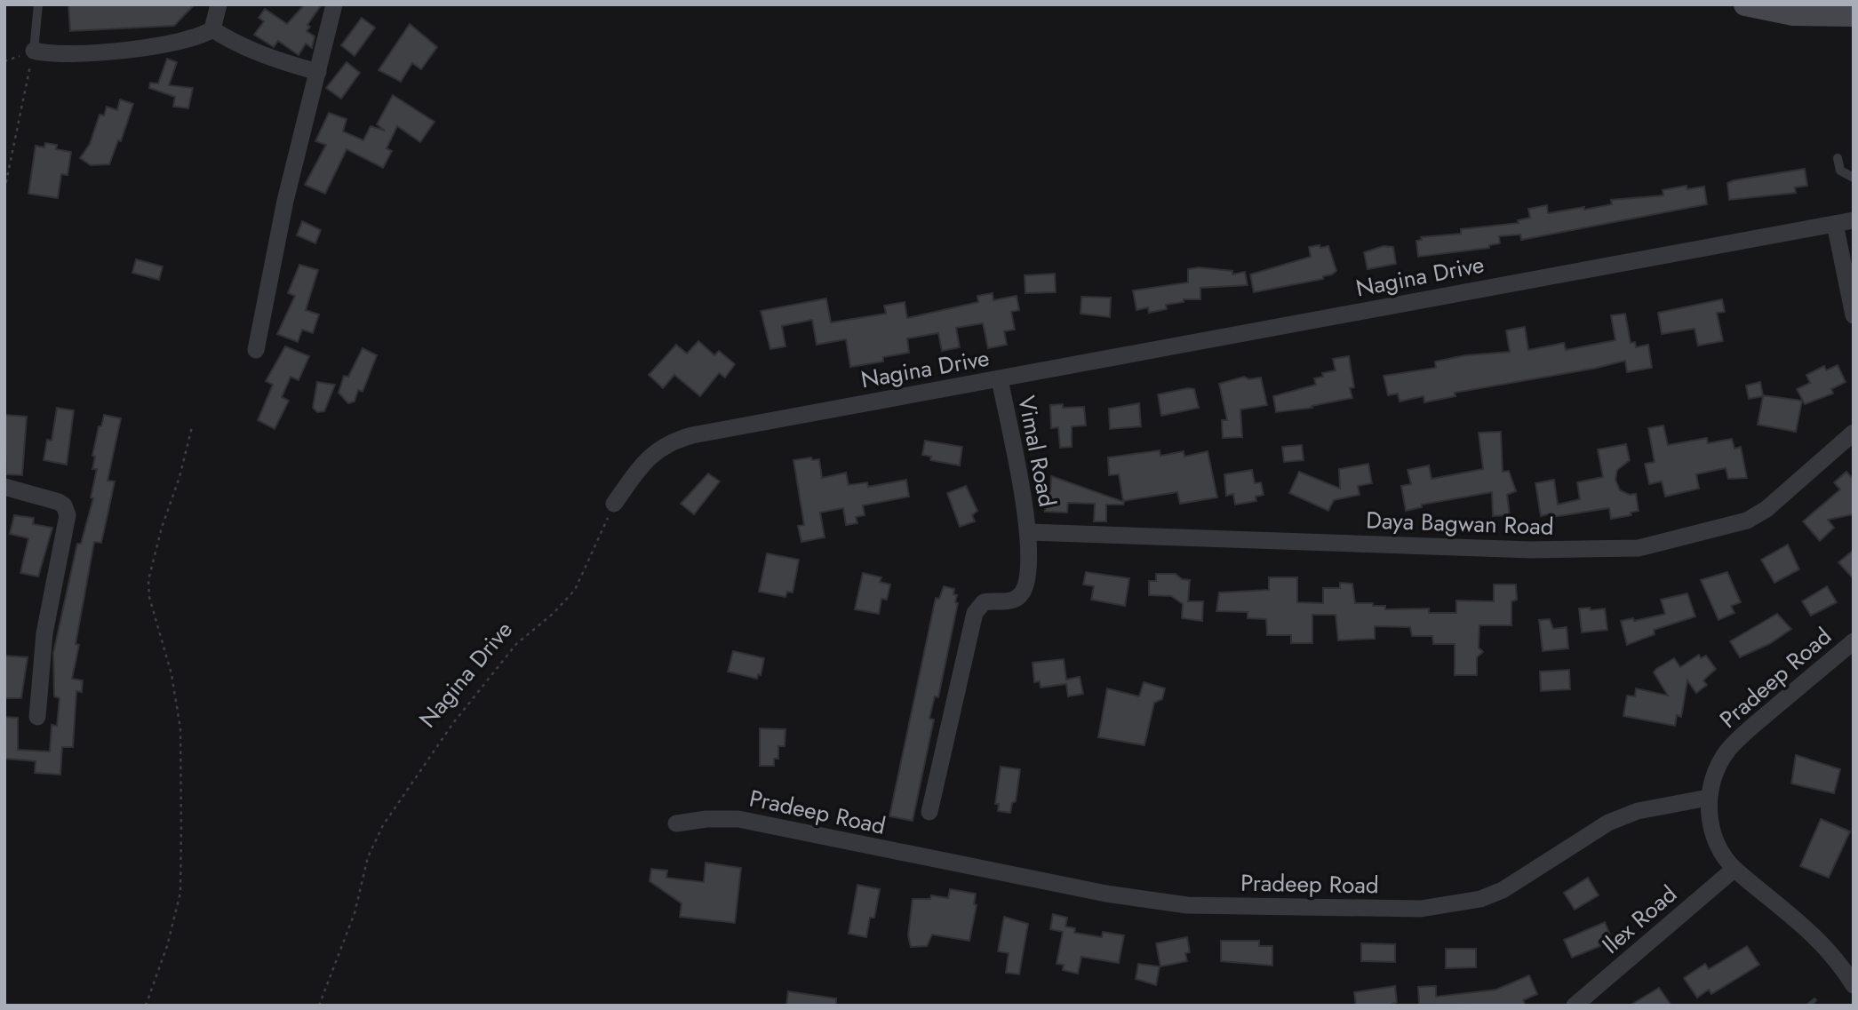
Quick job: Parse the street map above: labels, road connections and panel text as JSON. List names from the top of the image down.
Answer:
{
  "streets": {
    "street": [
      "Nagina Drive",
      "Vimal Road",
      "Daya Bagwan Road",
      "Pradeep Road",
      "Ilex Road"
    ]
  },
  "crossings": [
    ["Nagina Drive", "Vimal Road"],
    ["Vimal Road", "Daya Bagwan Road"]
  ]
}
